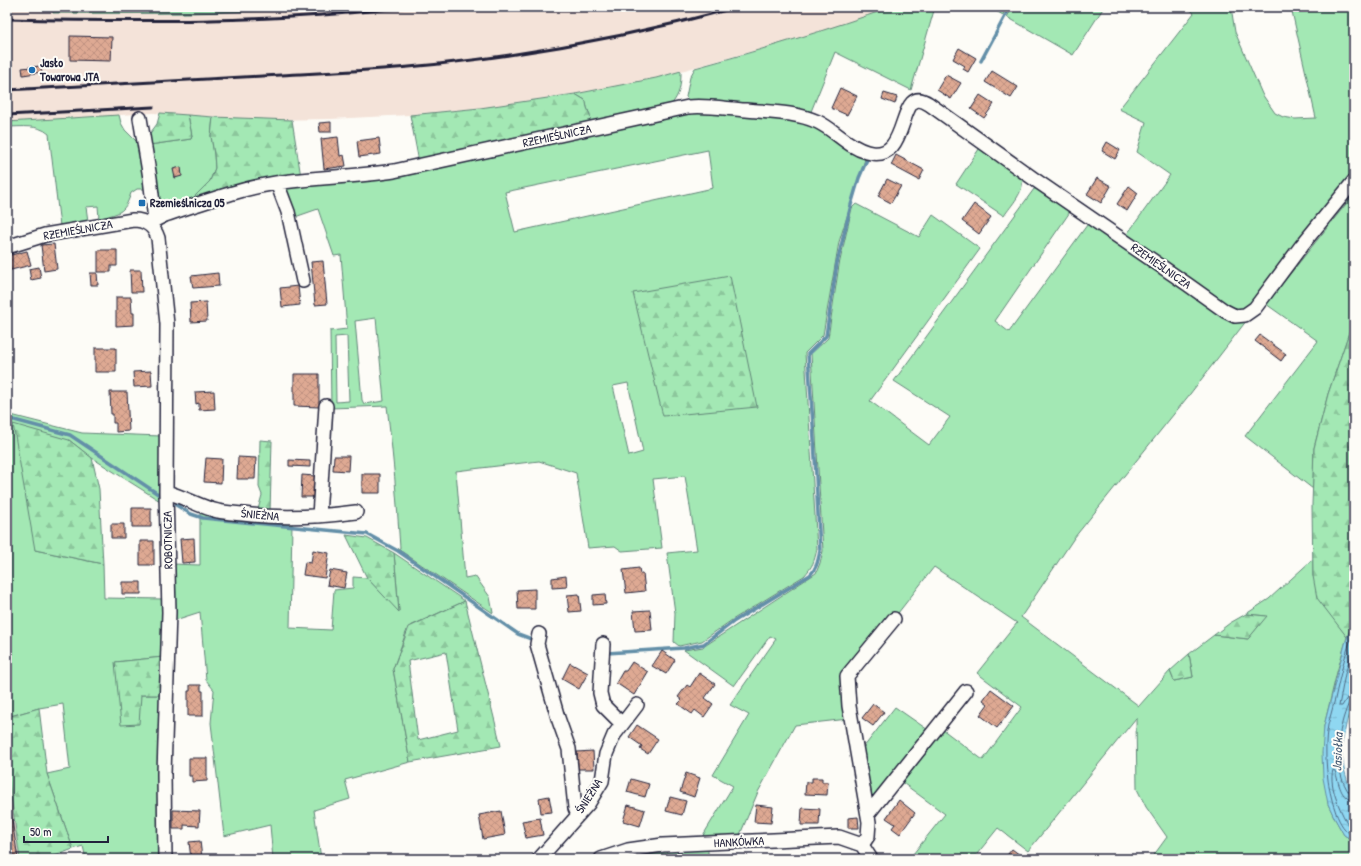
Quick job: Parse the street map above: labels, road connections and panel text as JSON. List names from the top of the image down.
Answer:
{
  "streets": {
    "street": [
      "RZEMIEŚLNICZA",
      "ŚNIEŻNA",
      "ROBOTNICZA",
      "HANKÓWKA"
    ]
  },
  "crossings": [
    ["RZEMIEŚLNICZA", "ROBOTNICZA"],
    ["ŚNIEŻNA", "ROBOTNICZA"]
  ],
  "water": ["Jasiołka"],
  "places": {
    "other": ["Jasło Towarowa JTA"],
    "transit": ["Rzemieślnicza 05"]
  },
  "scale_bar": "50 m"
}
